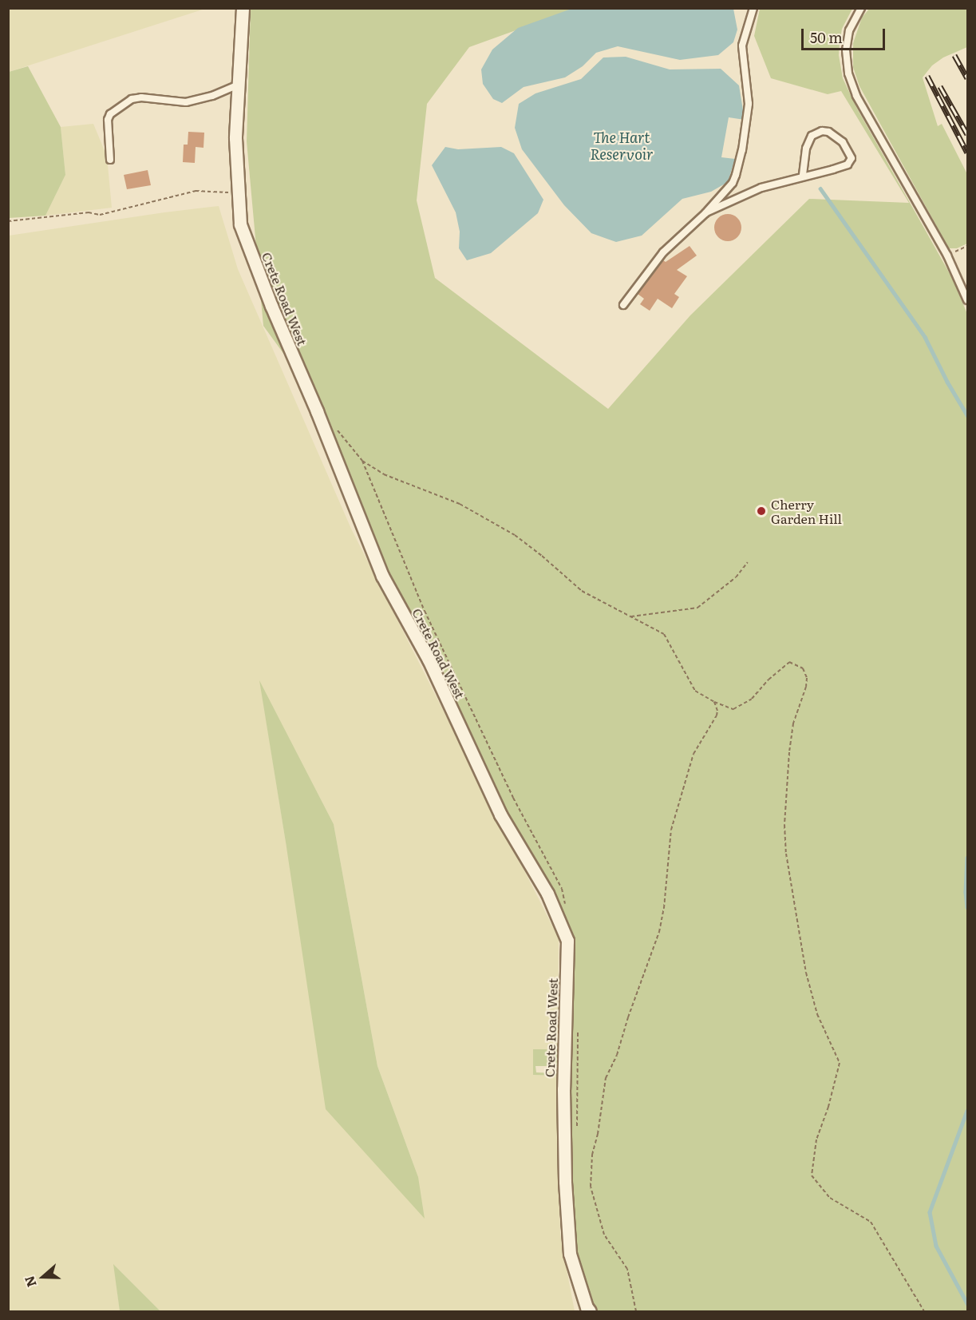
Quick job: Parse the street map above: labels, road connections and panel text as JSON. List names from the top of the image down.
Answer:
{
  "streets": {
    "street": ["Crete Road West"]
  },
  "water": ["The Hart Reservoir"],
  "places": ["Cherry Garden Hill"],
  "scale_bar": "50 m",
  "north": "left"
}
